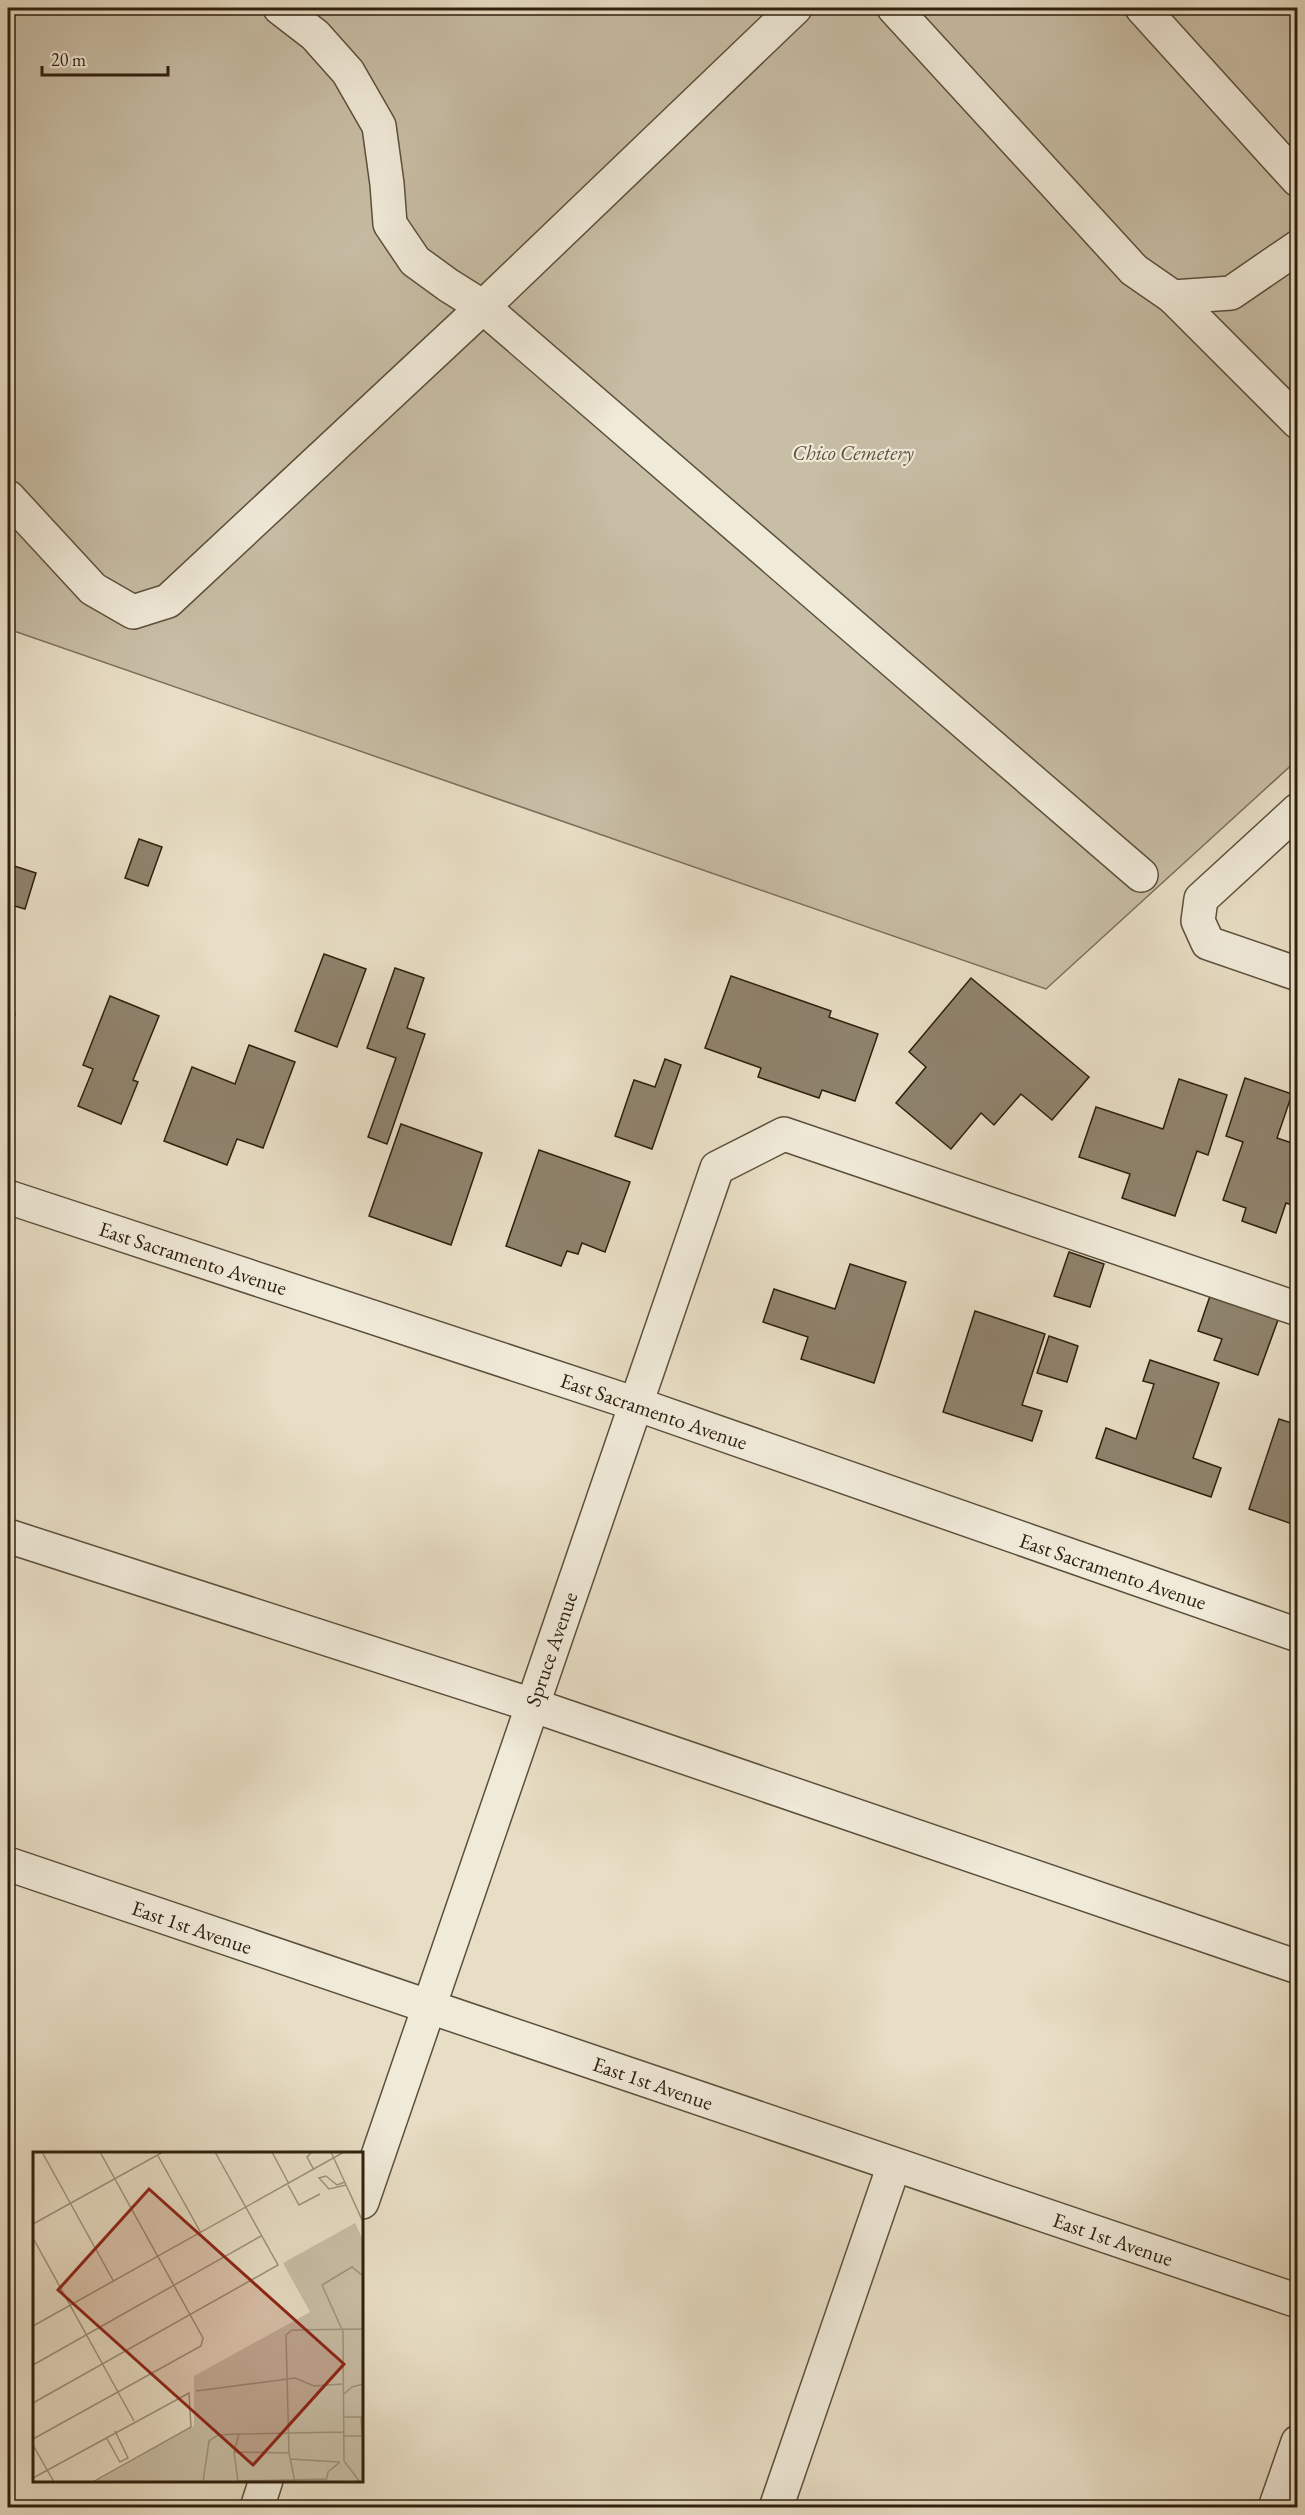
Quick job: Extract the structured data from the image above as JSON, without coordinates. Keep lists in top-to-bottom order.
{
  "streets": {
    "street": ["East Sacramento Avenue", "Spruce Avenue", "East 1st Avenue"]
  },
  "crossings": [
    ["East Sacramento Avenue", "Spruce Avenue"],
    ["Spruce Avenue", "East 1st Avenue"]
  ],
  "parks": ["Chico Cemetery"],
  "scale_bar": "20 m"
}
